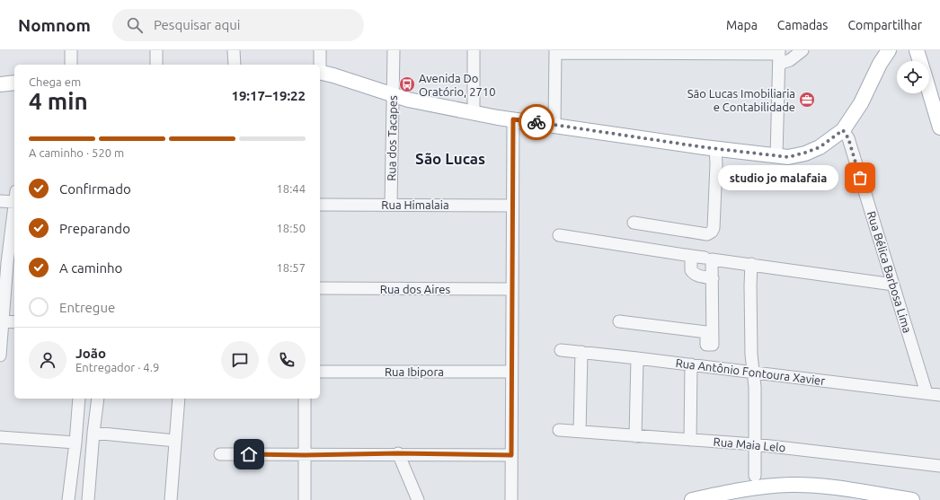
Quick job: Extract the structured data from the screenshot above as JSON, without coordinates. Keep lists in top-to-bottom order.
{
  "streets": {
    "street": [
      "Rua dos Tacapes",
      "Rua Himalaia",
      "Rua Bélica Barbosa Lima",
      "Rua dos Aires",
      "Rua Ibipora",
      "Rua Antônio Fontoura Xavier",
      "Rua Maia Lelo"
    ]
  },
  "crossings": [
    ["Rua dos Tacapes", "Rua Himalaia"],
    ["Rua Bélica Barbosa Lima", "Rua Antônio Fontoura Xavier"]
  ],
  "districts": ["São Lucas"],
  "places": {
    "bus stop": ["Avenida Do Oratório, 2710"],
    "office": ["São Lucas Imobiliaria e Contabilidade"],
    "other": ["studio jo malafaia"]
  },
  "page": {
    "header": "Nomnom",
    "search": "Pesquisar aqui",
    "nav": ["Mapa", "Camadas", "Compartilhar"],
    "heading": ["4 min", "Chega em", "19:17–19:22"],
    "panel": ["João", "Entregador · 4.9"],
    "bar": "A caminho · 520 m",
    "bubble": "studio jo malafaia",
    "list": [
      ["Confirmado", "18:44"],
      ["Preparando", "18:50"],
      ["A caminho", "18:57"],
      "Entregue"
    ]
  }
}
